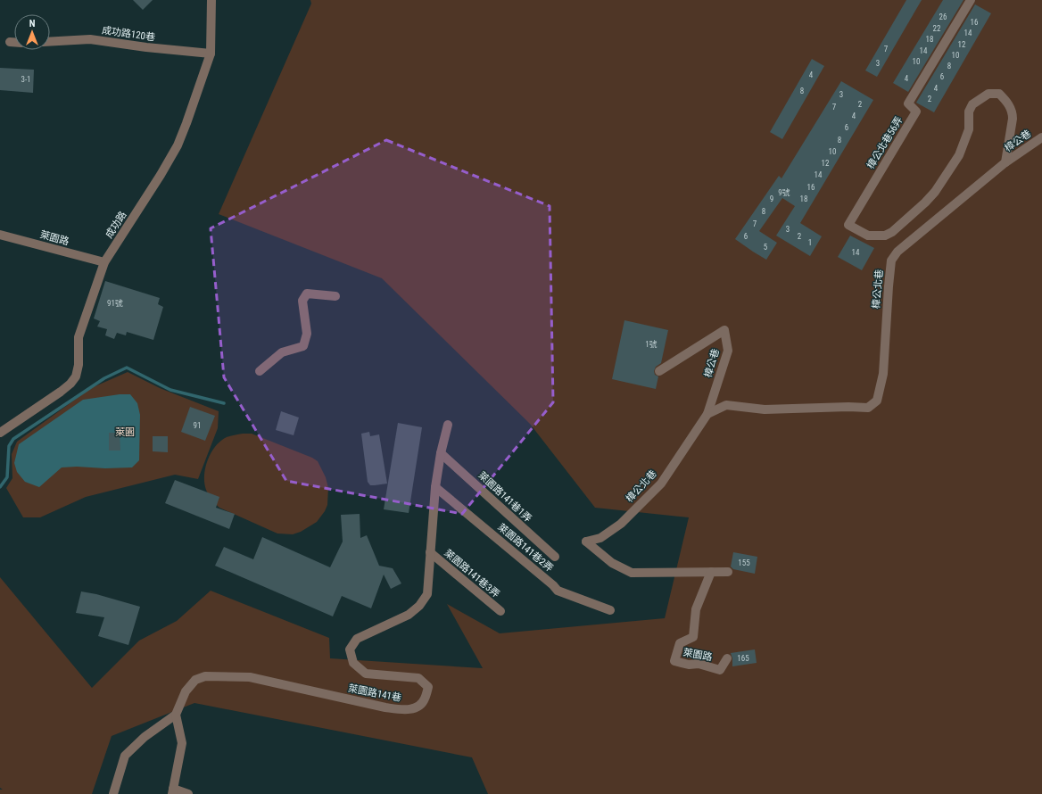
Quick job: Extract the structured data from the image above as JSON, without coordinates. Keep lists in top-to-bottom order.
{
  "streets": {
    "street": [
      "成功路120巷",
      "樟公巷",
      "樟公北巷56弄",
      "成功路",
      "萊園路",
      "樟公北巷",
      "萊園路141巷1弄",
      "萊園路141巷2弄",
      "萊園路141巷3弄",
      "萊園路141巷"
    ]
  },
  "crossings": [
    ["成功路120巷", "成功路"],
    ["樟公巷", "樟公北巷56弄"],
    ["樟公巷", "樟公北巷"],
    ["樟公北巷56弄", "樟公北巷"],
    ["成功路", "萊園路"],
    ["萊園路", "樟公北巷"],
    ["萊園路141巷1弄", "萊園路141巷"],
    ["萊園路141巷2弄", "萊園路141巷"],
    ["萊園路141巷3弄", "萊園路141巷"]
  ],
  "parks": ["萊園"],
  "house_numbers": [
    "26",
    "16",
    "22",
    "14",
    "18",
    "12",
    "7",
    "14",
    "10",
    "10",
    "3",
    "8",
    "4",
    "6",
    "4",
    "3-1",
    "4",
    "8",
    "3",
    "2",
    "2",
    "7",
    "4",
    "6",
    "8",
    "10",
    "12",
    "14",
    "16",
    "9號",
    "9",
    "18",
    "8",
    "7",
    "3",
    "6",
    "2",
    "1",
    "5",
    "14",
    "91號",
    "1號",
    "91",
    "155",
    "165"
  ],
  "north": "top"
}
